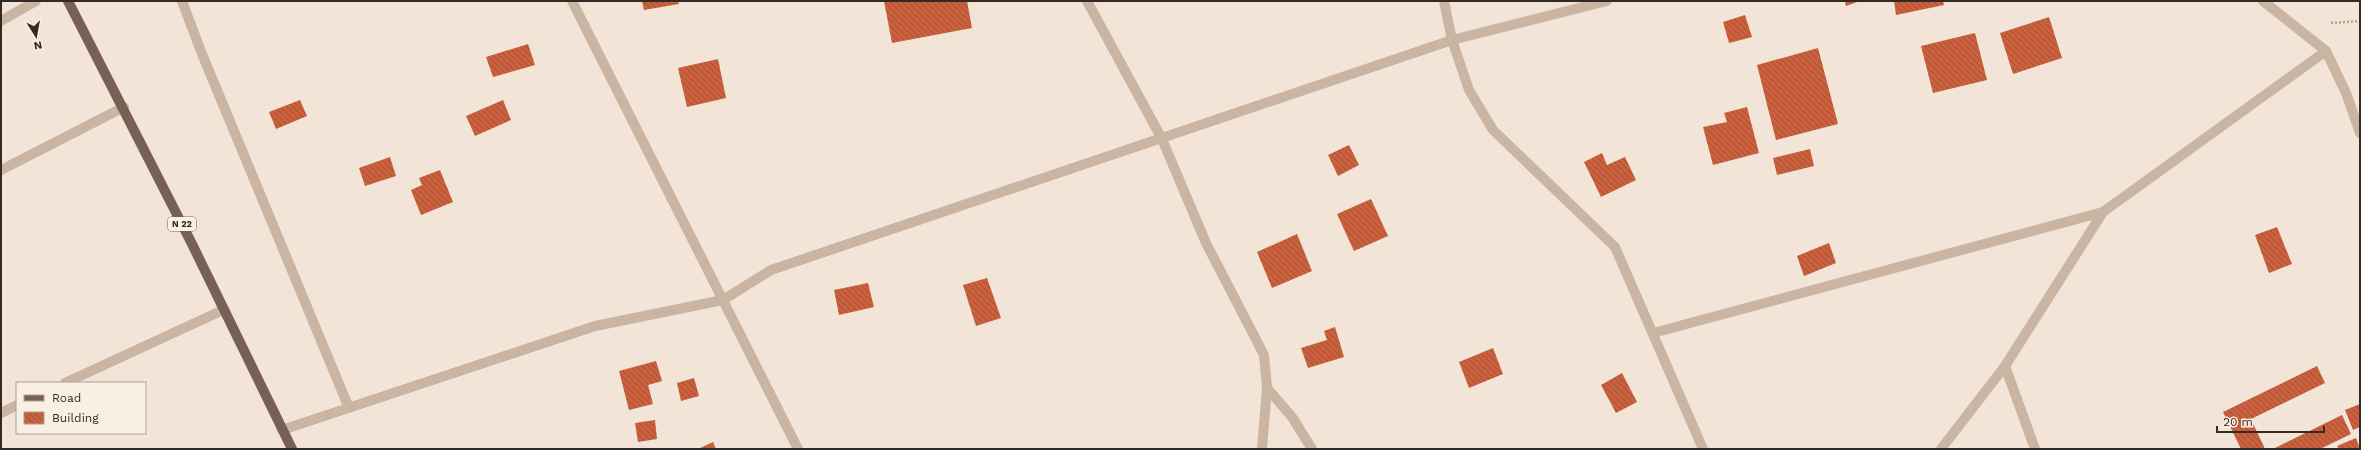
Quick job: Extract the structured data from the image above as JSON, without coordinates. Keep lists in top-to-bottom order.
{
  "streets": {
    "main road": ["N 22"]
  },
  "legend": ["Road", "Building"],
  "scale_bar": "20 m",
  "north": "bottom"
}
